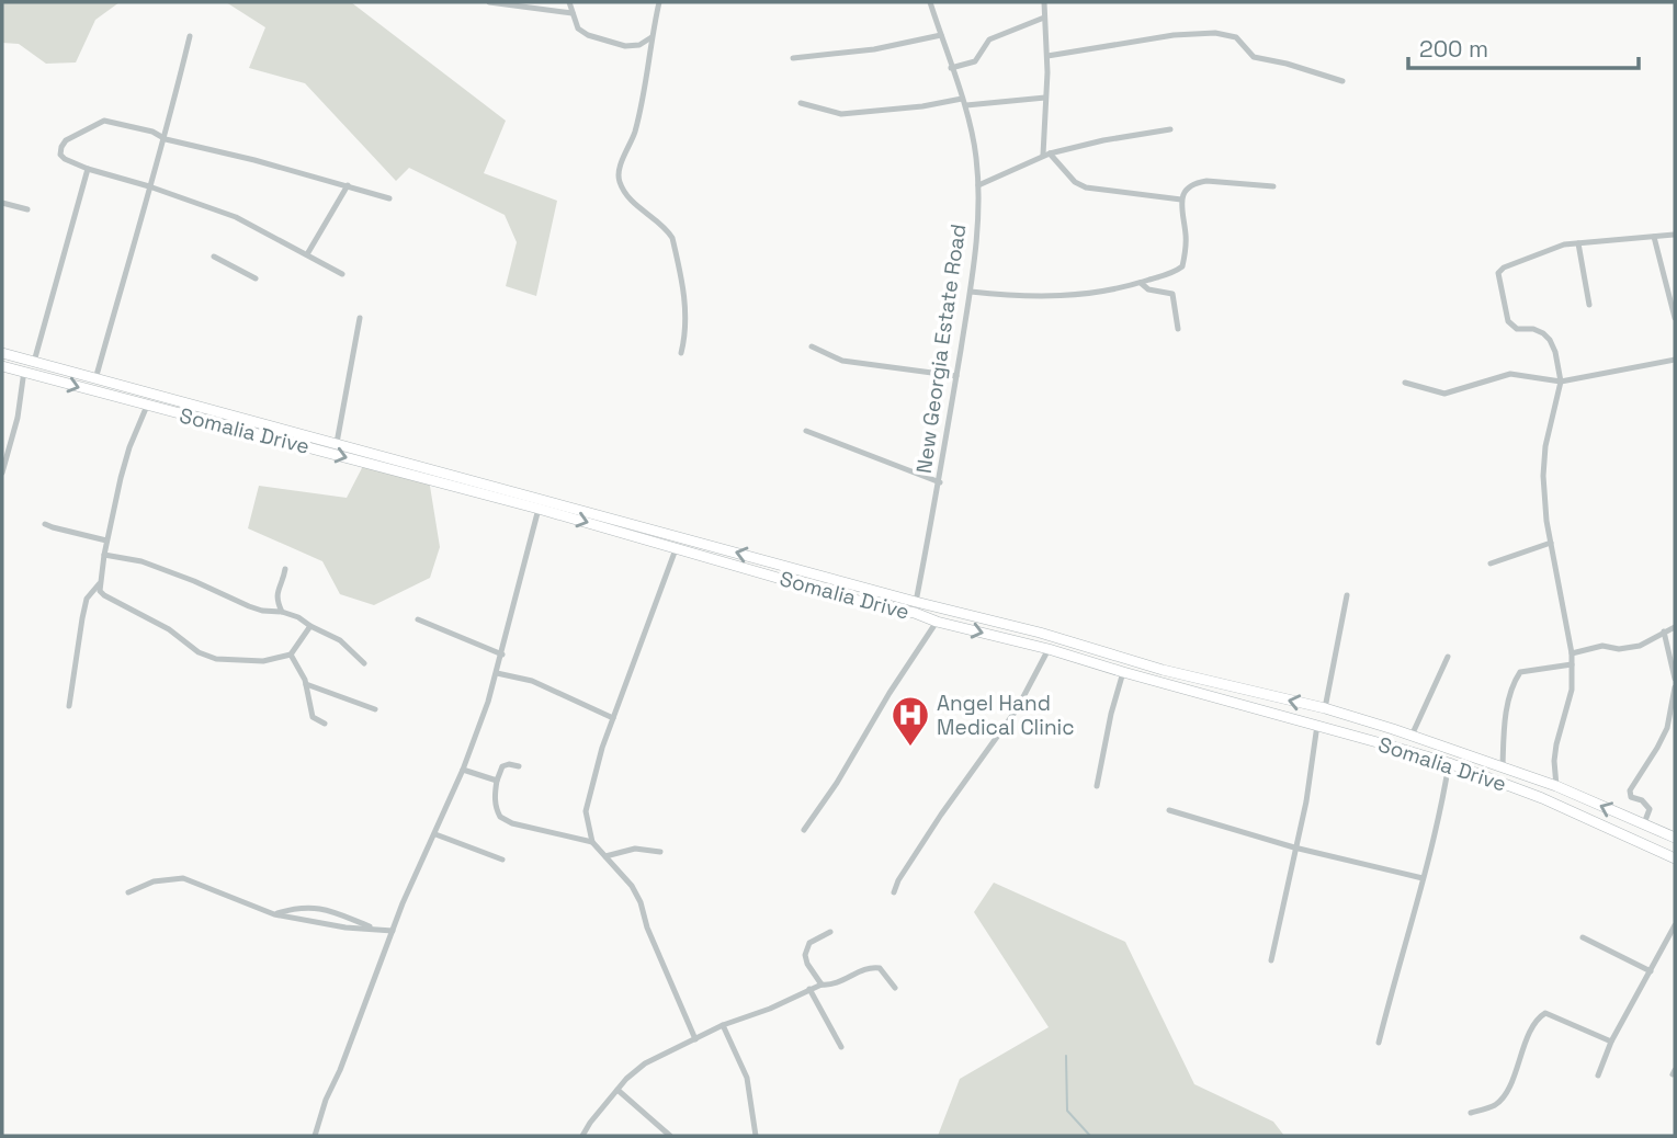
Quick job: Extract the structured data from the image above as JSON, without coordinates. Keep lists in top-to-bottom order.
{
  "streets": {
    "main road": ["Somalia Drive"],
    "street": ["New Georgia Estate Road"]
  },
  "crossings": [
    ["New Georgia Estate Road", "Somalia Drive"]
  ],
  "places": {
    "hospital": ["Angel Hand Medical Clinic"]
  },
  "scale_bar": "200 m"
}
